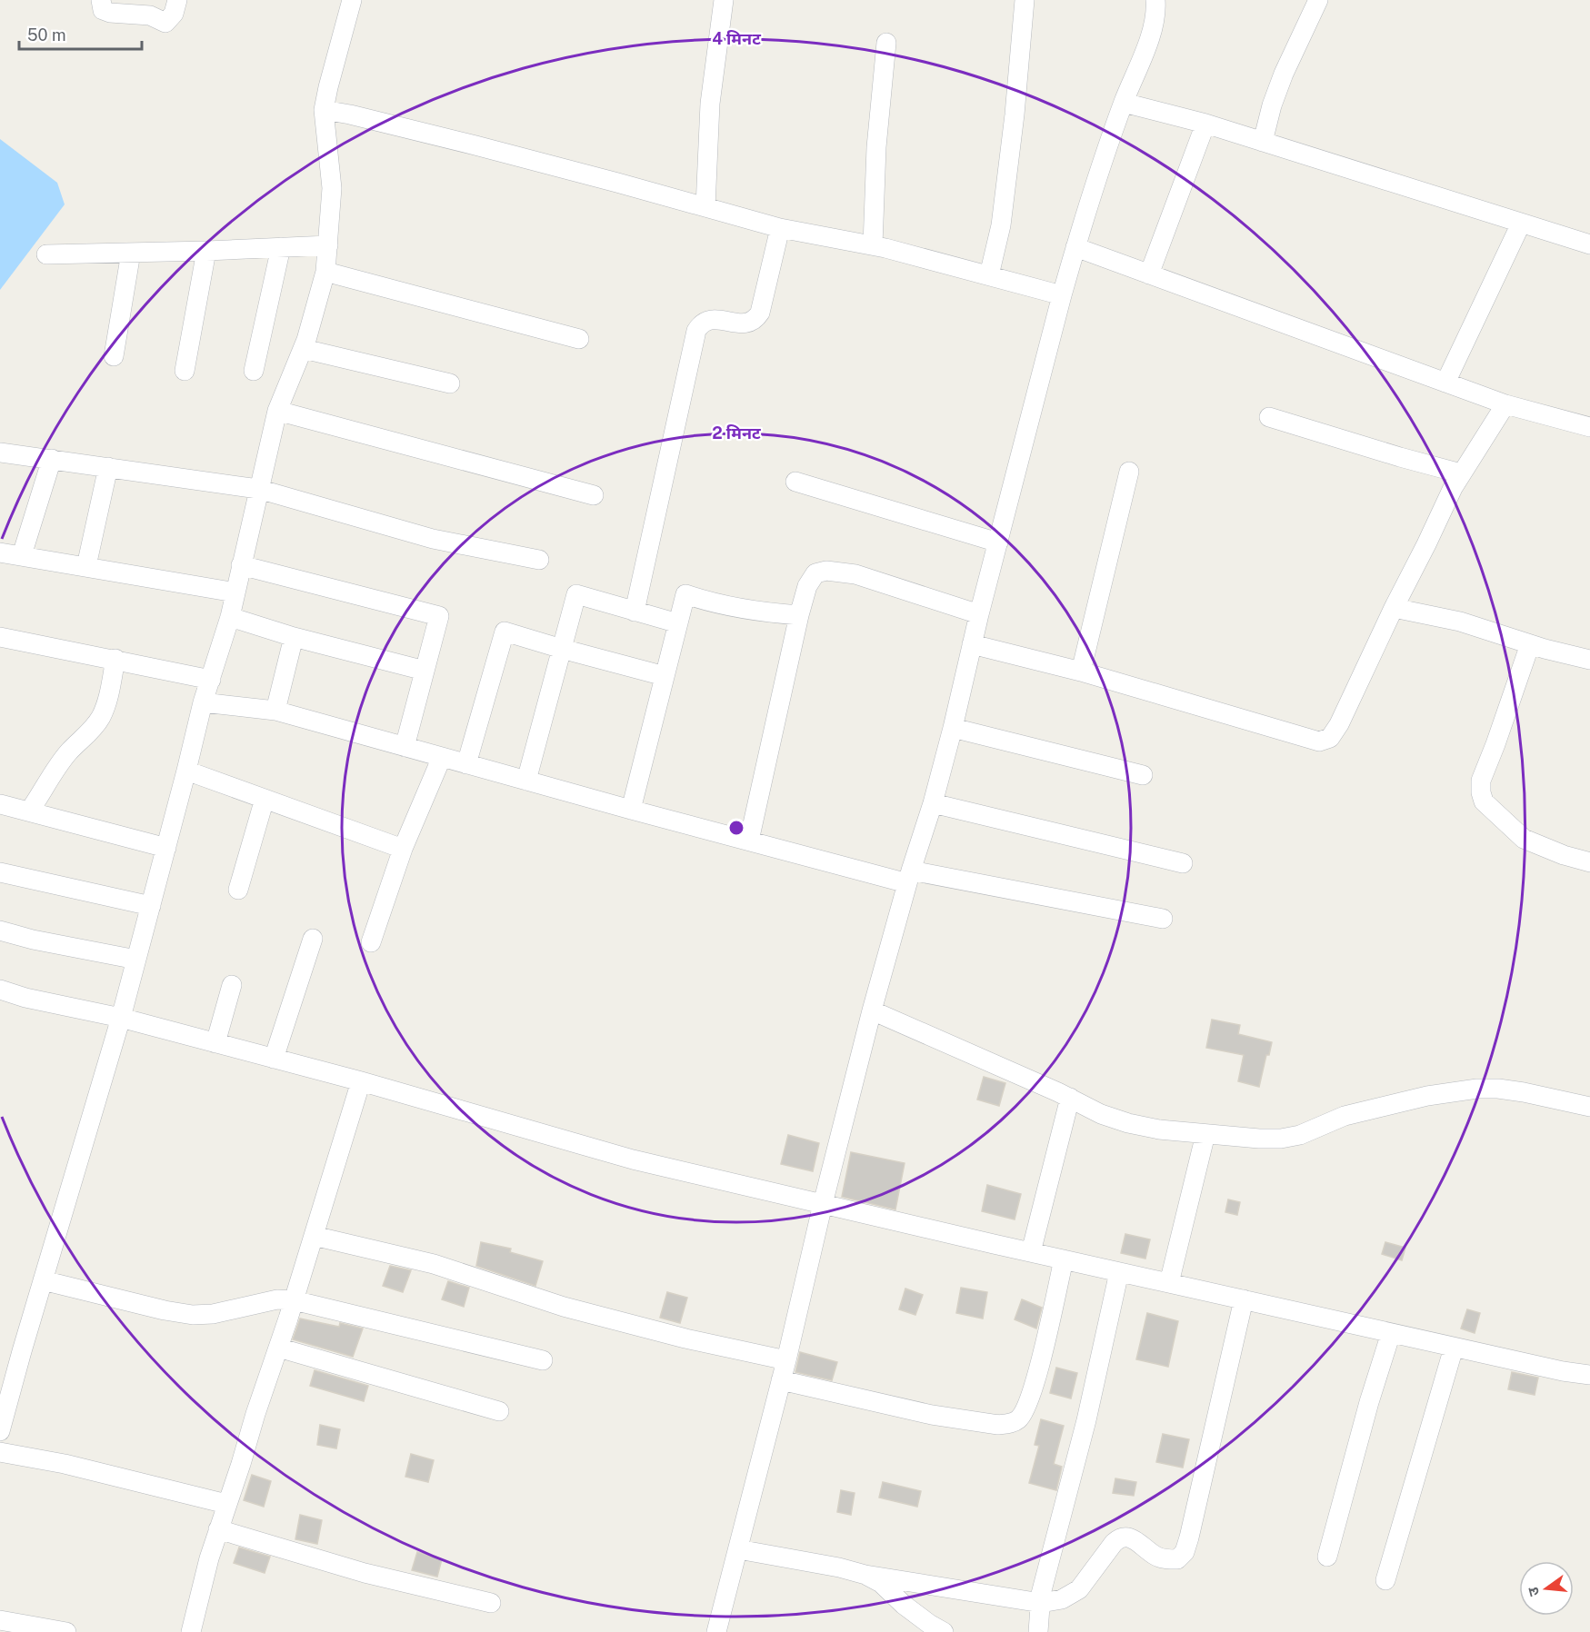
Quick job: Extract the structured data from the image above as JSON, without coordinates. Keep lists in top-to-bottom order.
{
  "scale_bar": "50 m",
  "north": "left",
  "rings": ["4 मिनट", "2 मिनट"]
}
